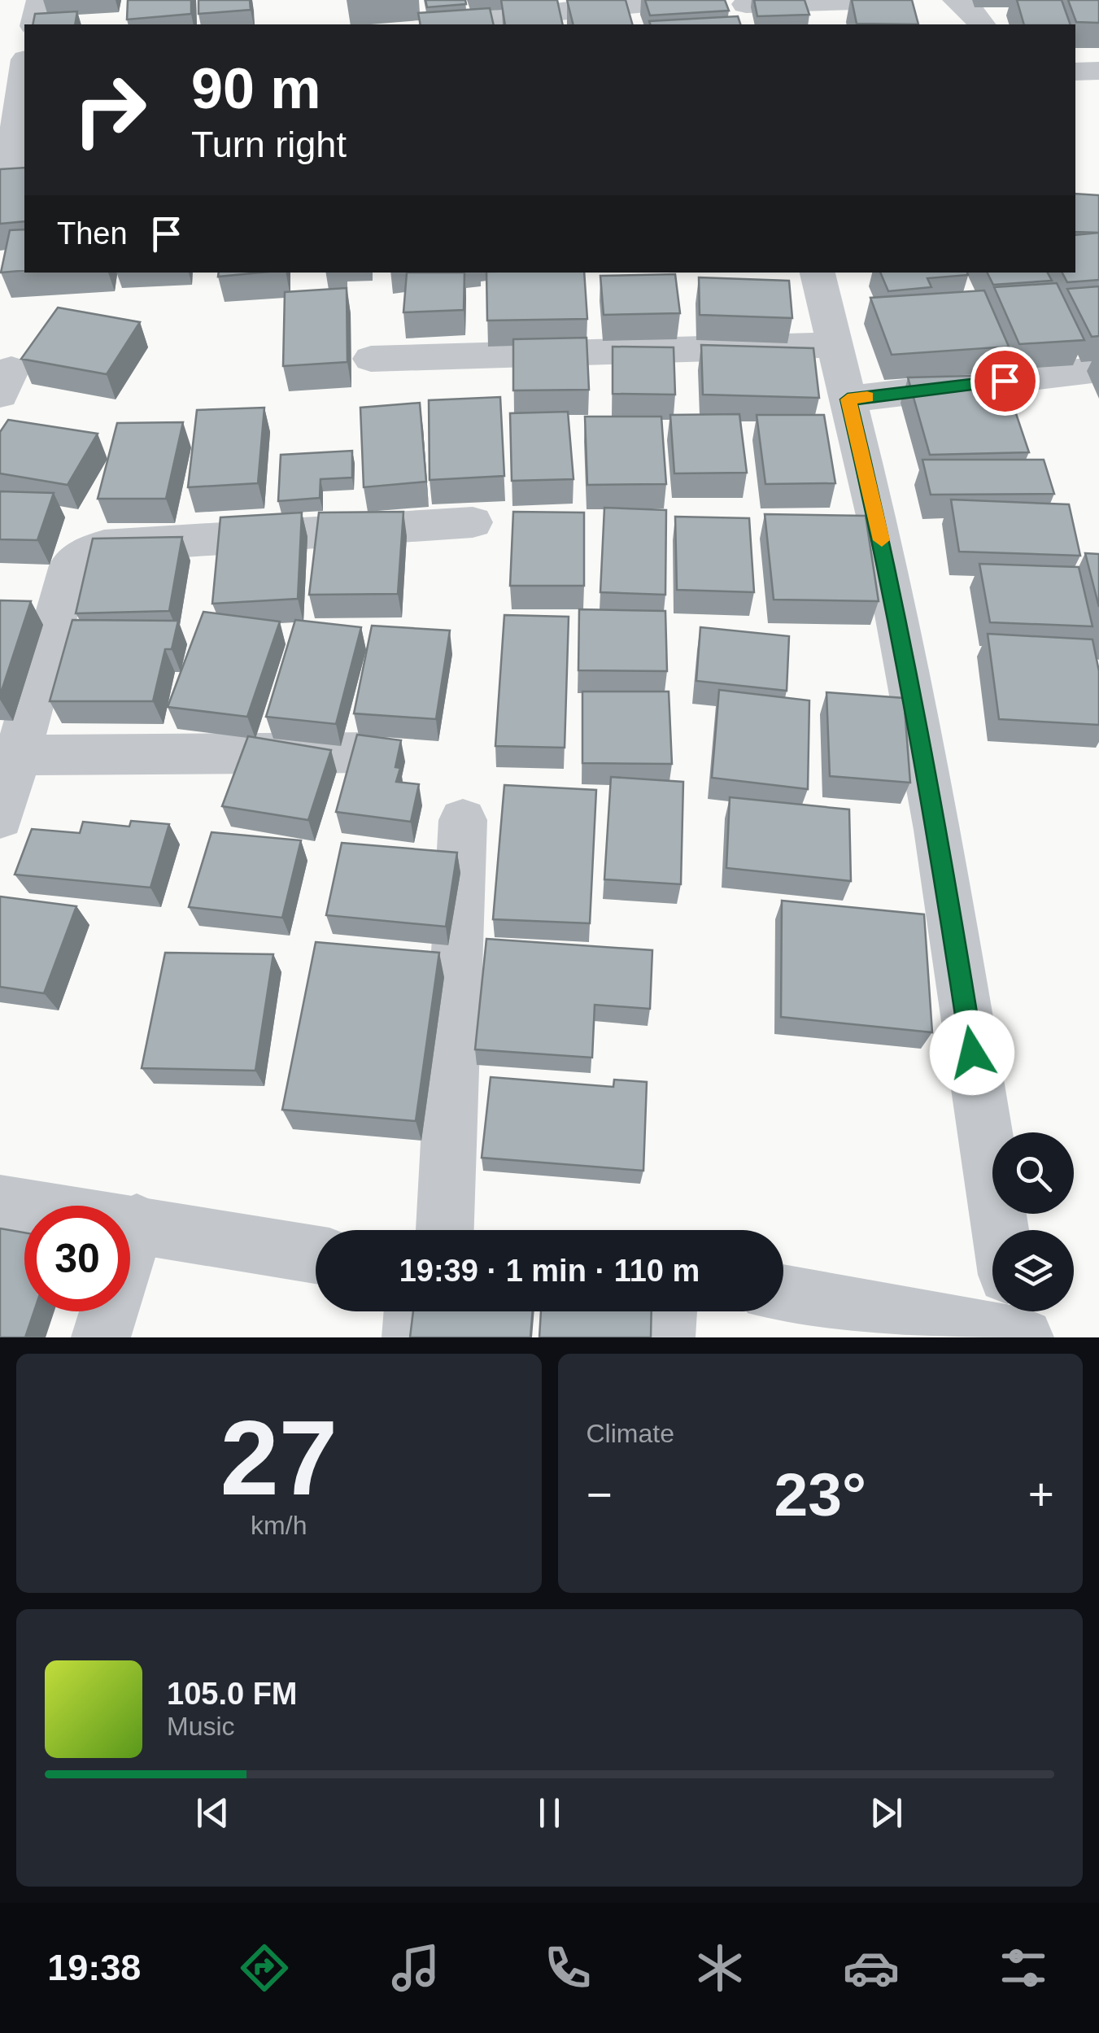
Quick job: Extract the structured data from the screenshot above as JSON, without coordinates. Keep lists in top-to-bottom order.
{
  "page": {
    "turn": ["90 m", "Turn right"],
    "then": "Then",
    "limit": "30",
    "trip": "19:39 · 1 min · 110 m",
    "tile": [
      ["27", "km/h"],
      "Climate"
    ],
    "heat": ["−", "23°", "+"],
    "song": ["105.0 FM", "Music"],
    "tabs": "19:38"
  }
}
